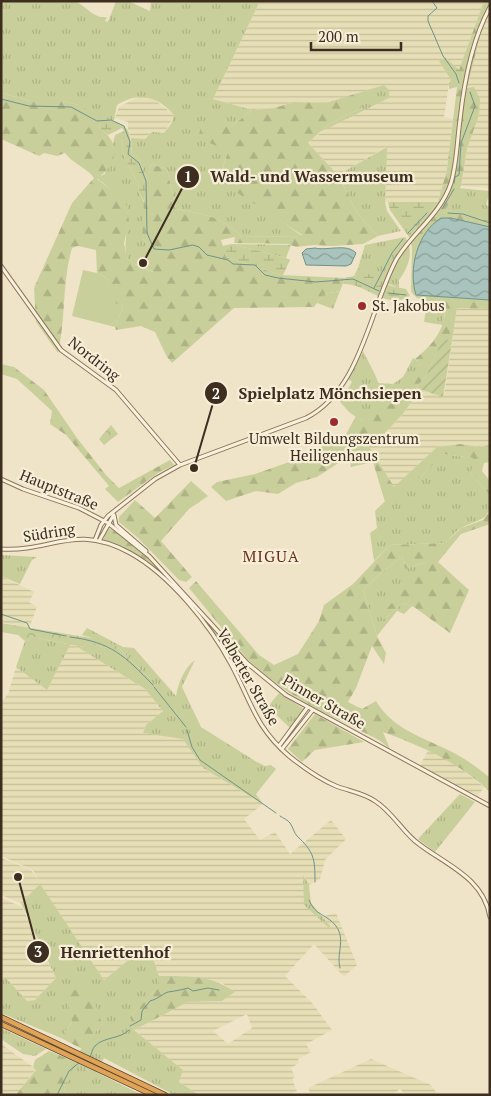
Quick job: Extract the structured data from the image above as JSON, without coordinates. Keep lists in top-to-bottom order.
{
  "streets": {
    "street": [
      "Nordring",
      "Hauptstraße",
      "Südring",
      "Velberter Straße",
      "Pinner Straße"
    ]
  },
  "crossings": [
    ["Hauptstraße", "Pinner Straße"],
    ["Südring", "Velberter Straße"]
  ],
  "districts": ["MIGUA"],
  "places": [
    "Wald- und Wassermuseum",
    "St. Jakobus",
    "Umwelt Bildungszentrum Heiligenhaus",
    "Spielplatz Mönchsiepen",
    "Henriettenhof"
  ],
  "scale_bar": "200 m"
}
